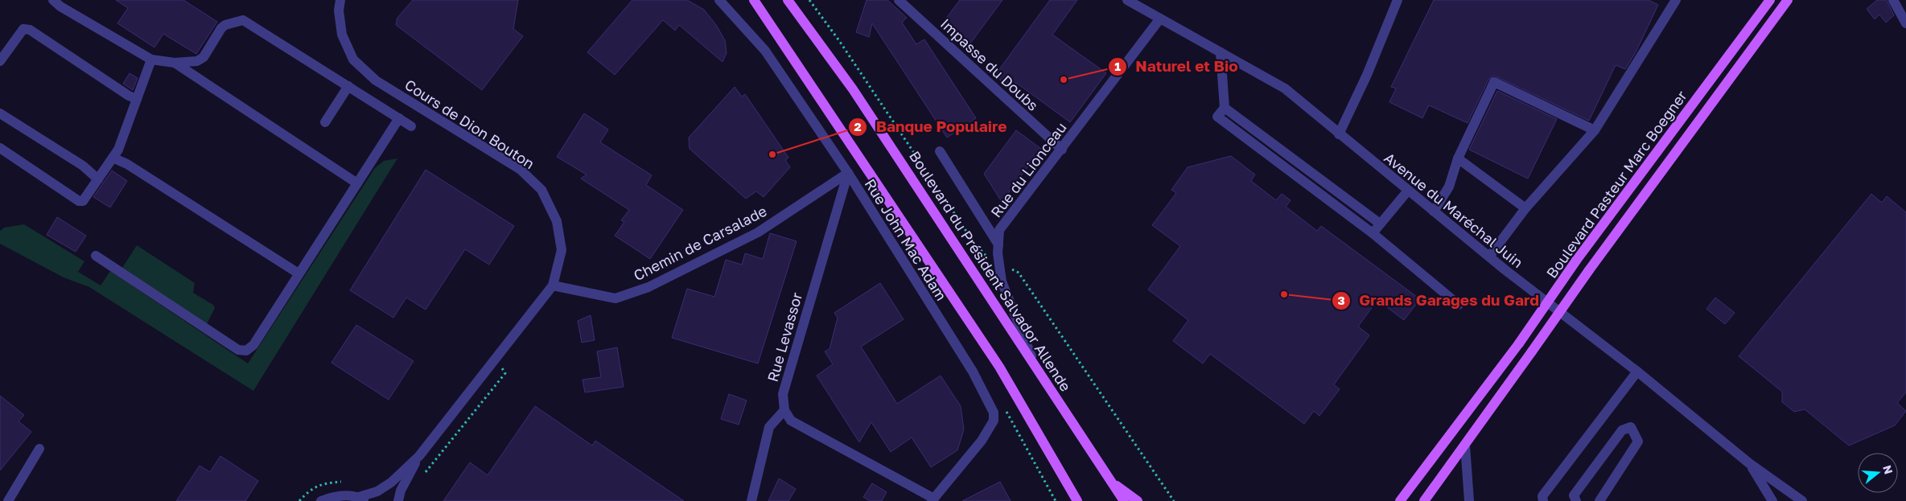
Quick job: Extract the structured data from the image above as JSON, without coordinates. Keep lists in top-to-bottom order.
{
  "streets": {
    "main road": ["Boulevard Pasteur Marc Boegner", "Boulevard du Président Salvador Allende"],
    "street": [
      "Impasse du Doubs",
      "Cours de Dion Bouton",
      "Rue du Lionceau",
      "Avenue du Maréchal Juin",
      "Rue John Mac Adam",
      "Chemin de Carsalade",
      "Rue Levassor"
    ]
  },
  "crossings": [
    ["Impasse du Doubs", "Rue du Lionceau"],
    ["Cours de Dion Bouton", "Chemin de Carsalade"],
    ["Rue du Lionceau", "Avenue du Maréchal Juin"],
    ["Rue du Lionceau", "Boulevard du Président Salvador Allende"],
    ["Rue John Mac Adam", "Chemin de Carsalade"],
    ["Rue John Mac Adam", "Rue Levassor"],
    ["Chemin de Carsalade", "Rue Levassor"]
  ],
  "places": ["Naturel et Bio", "Banque Populaire", "Grands Garages du Gard"],
  "north": "right"
}
